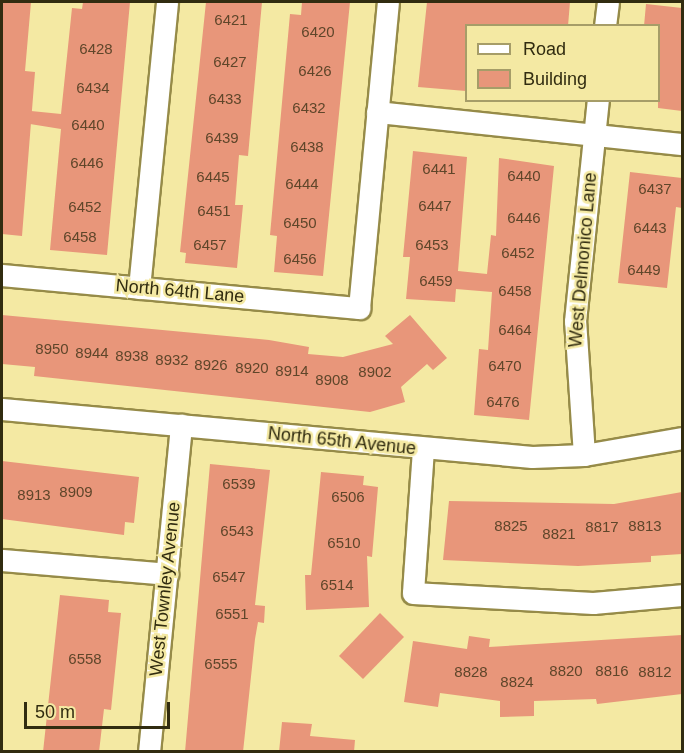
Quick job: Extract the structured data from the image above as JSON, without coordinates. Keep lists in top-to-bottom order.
{
  "streets": {
    "street": [
      "West Delmonico Lane",
      "North 64th Lane",
      "North 65th Avenue",
      "West Townley Avenue"
    ]
  },
  "crossings": [
    ["West Delmonico Lane", "North 65th Avenue"],
    ["North 65th Avenue", "West Townley Avenue"]
  ],
  "house_numbers": [
    "6421",
    "6420",
    "6428",
    "6427",
    "6426",
    "6434",
    "6433",
    "6432",
    "6440",
    "6439",
    "6438",
    "6446",
    "6441",
    "6440",
    "6445",
    "6444",
    "6437",
    "6447",
    "6452",
    "6451",
    "6446",
    "6450",
    "6443",
    "6458",
    "6457",
    "6453",
    "6452",
    "6456",
    "6449",
    "6459",
    "6458",
    "6464",
    "8950",
    "8944",
    "8938",
    "8932",
    "8926",
    "6470",
    "8920",
    "8914",
    "8902",
    "8908",
    "6476",
    "6539",
    "8909",
    "8913",
    "6506",
    "8825",
    "8813",
    "8817",
    "6543",
    "8821",
    "6510",
    "6547",
    "6514",
    "6551",
    "6558",
    "6555",
    "8820",
    "8816",
    "8828",
    "8812",
    "8824"
  ],
  "legend": ["Road", "Building"],
  "scale_bar": "50 m"
}
